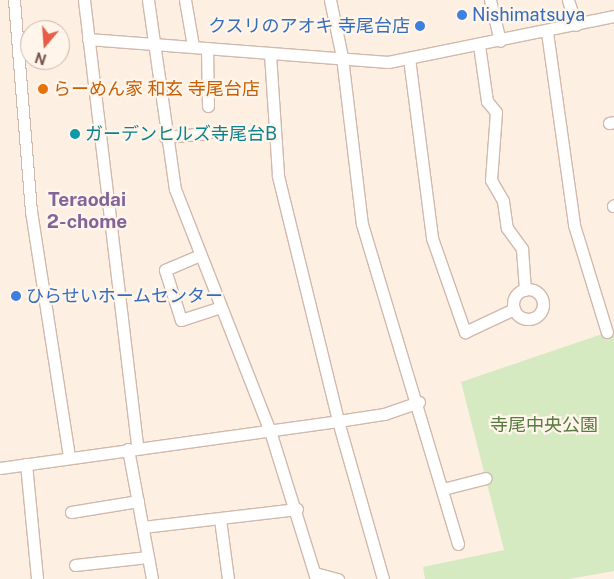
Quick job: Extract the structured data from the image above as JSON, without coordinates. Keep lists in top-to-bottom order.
{
  "districts": ["Teraodai 2-chome"],
  "parks": ["寺尾中央公園"],
  "places": [
    "Nishimatsuya",
    "クスリのアオキ 寺尾台店",
    "らーめん家 和玄 寺尾台店",
    "ガーデンヒルズ寺尾台B",
    "ひらせいホームセンター"
  ],
  "north": "bottom"
}
